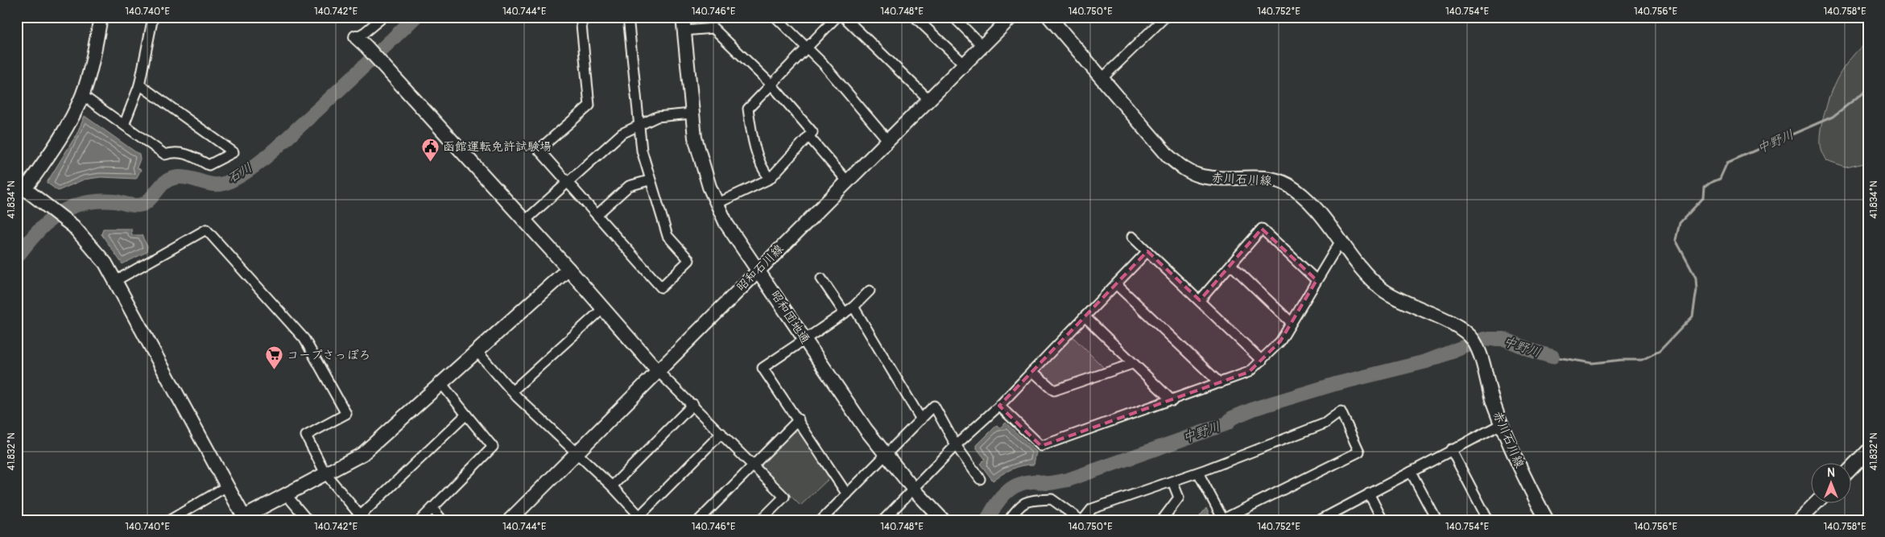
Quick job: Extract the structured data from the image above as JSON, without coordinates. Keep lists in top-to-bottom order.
{
  "streets": {
    "street": ["赤川石川線", "昭和石川線", "昭和団地通"]
  },
  "crossings": [
    ["昭和石川線", "昭和団地通"]
  ],
  "water": ["中野川", "石川"],
  "places": {
    "public building": ["函館運転免許試験場"],
    "supermarket": ["コープさっぽろ"]
  },
  "north": "top",
  "coordinates": [
    "140.740°E",
    "140.742°E",
    "140.744°E",
    "140.746°E",
    "140.748°E",
    "140.750°E",
    "140.752°E",
    "140.754°E",
    "140.756°E",
    "140.758°E",
    "41.834°N",
    "41.832°N"
  ]
}
